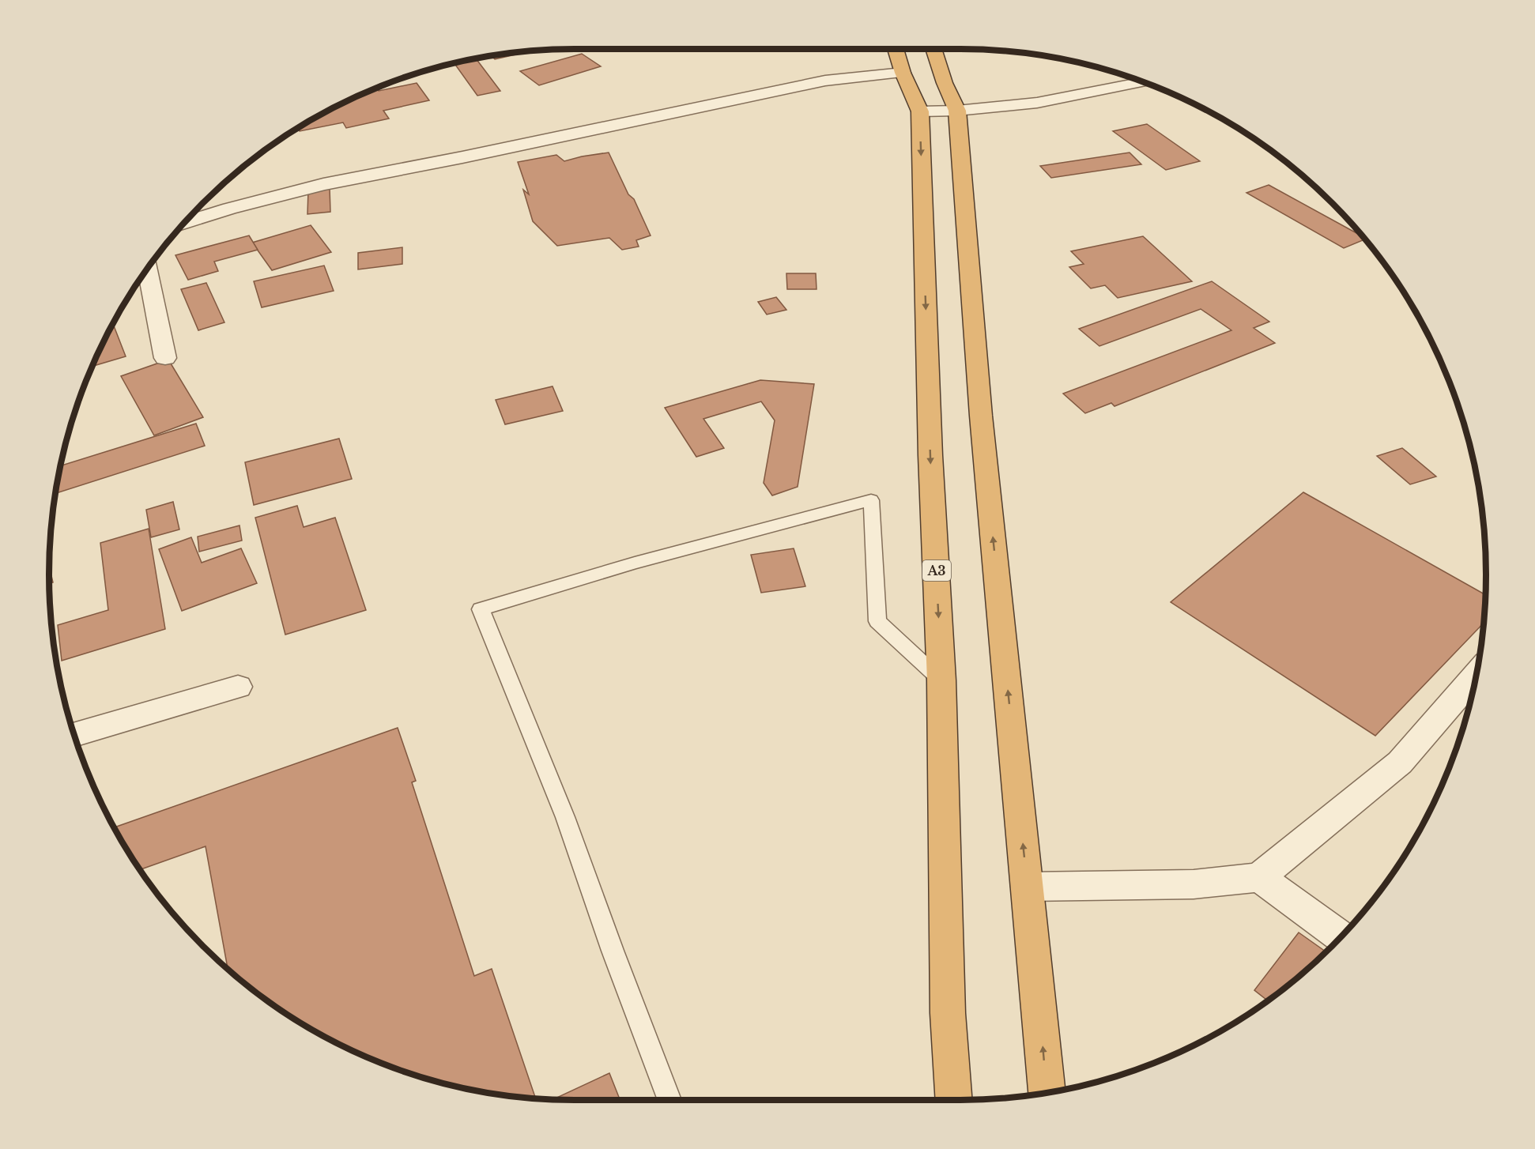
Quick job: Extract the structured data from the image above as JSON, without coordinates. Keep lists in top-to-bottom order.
{
  "streets": {
    "highway": ["A3"]
  }
}
